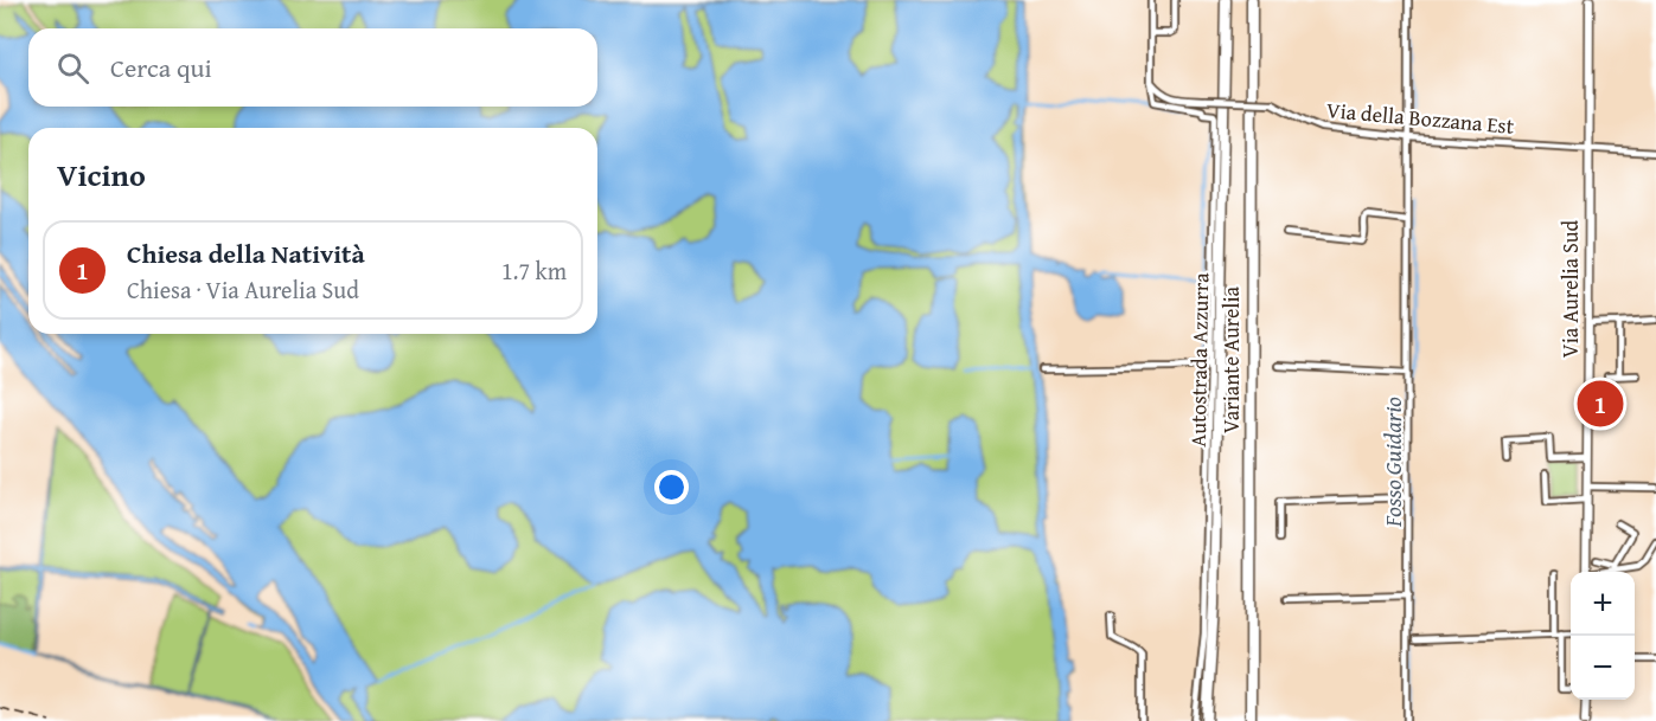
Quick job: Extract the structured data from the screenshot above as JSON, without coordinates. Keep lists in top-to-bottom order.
{
  "streets": {
    "highway": ["Autostrada Azzurra", "Variante Aurelia"],
    "main road": ["Via Aurelia Sud"],
    "street": ["Via della Bozzana Est"]
  },
  "crossings": [
    ["Via della Bozzana Est", "Via Aurelia Sud"]
  ],
  "water": ["Fosso Guidario"],
  "page": {
    "search": "Cerca qui",
    "heading": "Vicino",
    "list": [
      {
        "mark": "1",
        "name": "Chiesa della Natività",
        "note": "Chiesa · Via Aurelia Sud",
        "value": "1.7 km"
      }
    ],
    "pins": "1",
    "map_buttons": ["+", "−"]
  }
}
